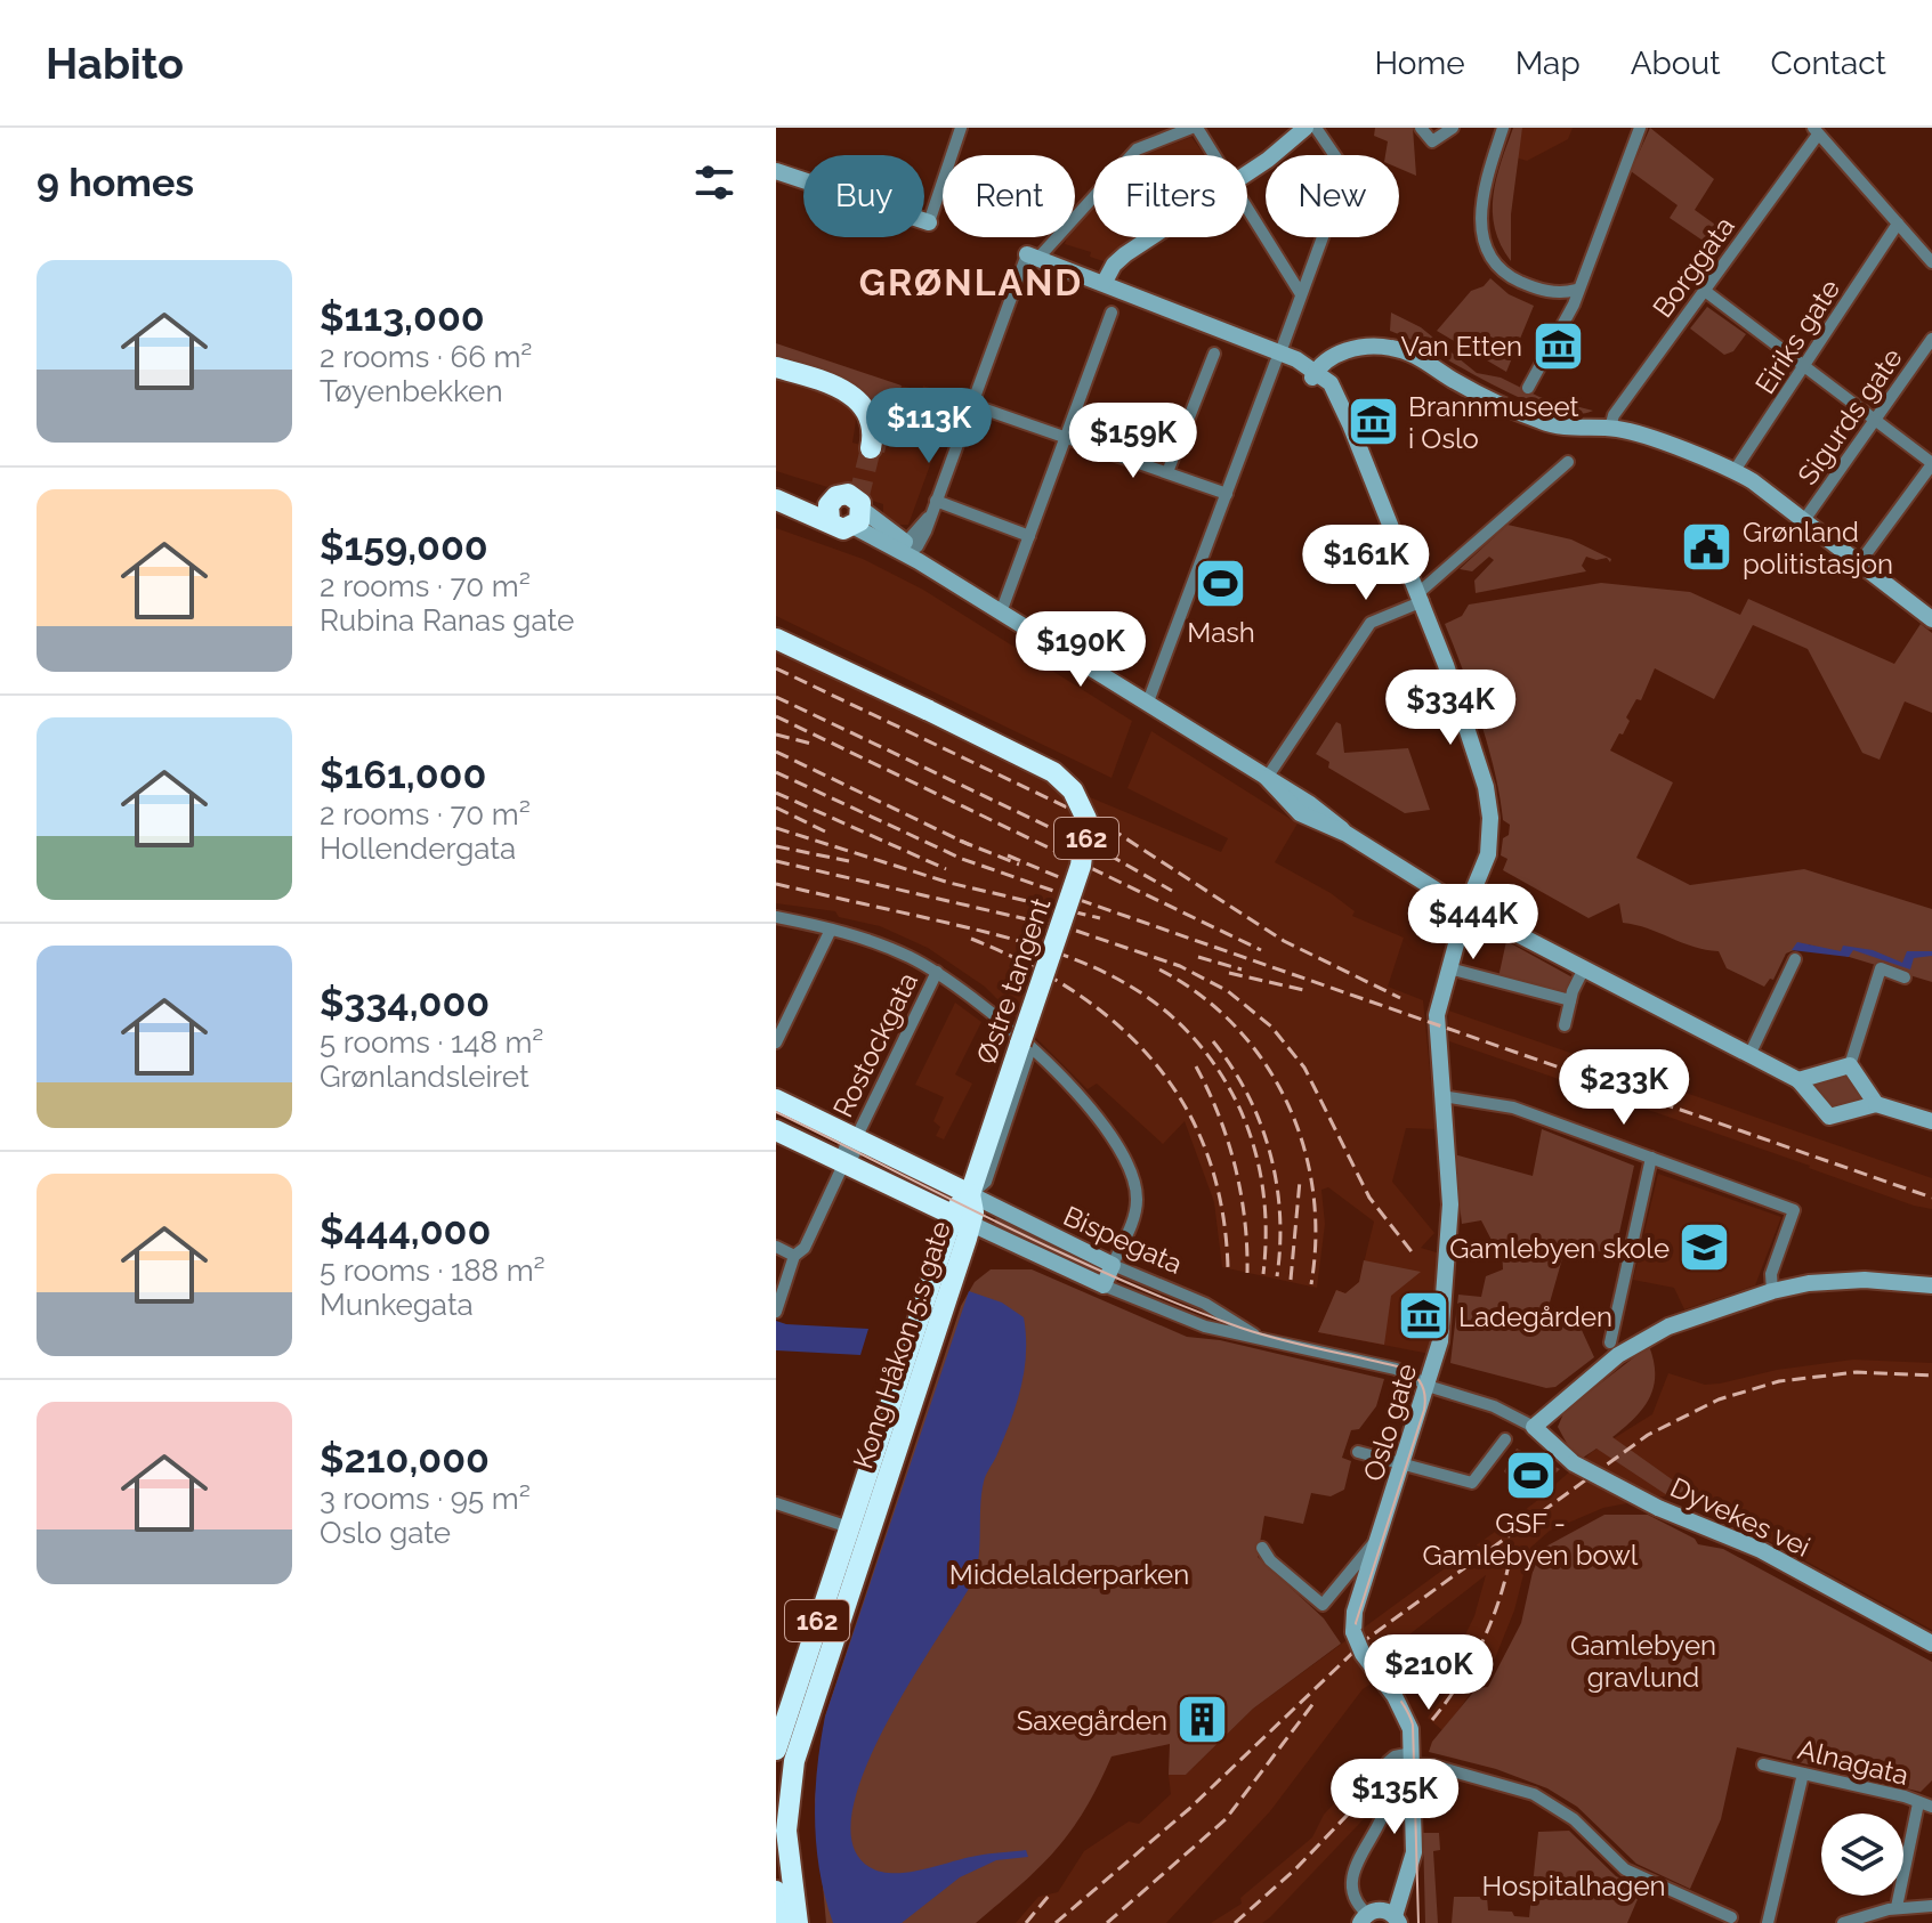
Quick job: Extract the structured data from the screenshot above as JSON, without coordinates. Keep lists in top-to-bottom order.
{
  "streets": {
    "highway": ["162", "Østre tangent", "Kong Håkon 5.s gate"],
    "street": [
      "Borggata",
      "Eiriks gate",
      "Sigurds gate",
      "Rostockgata",
      "Bispegata",
      "Oslo gate",
      "Dyvekes vei",
      "Alnagata"
    ]
  },
  "crossings": [
    ["162", "Kong Håkon 5.s gate"],
    ["Østre tangent", "Bispegata"],
    ["Østre tangent", "Kong Håkon 5.s gate"],
    ["Bispegata", "Kong Håkon 5.s gate"],
    ["Bispegata", "Oslo gate"],
    ["Bispegata", "Dyvekes vei"]
  ],
  "districts": ["GRØNLAND"],
  "parks": ["Middelalderparken", "Gamlebyen gravlund", "Hospitalhagen"],
  "places": {
    "museum": ["Van Etten", "Brannmuseet i Oslo", "Ladegården"],
    "public building": ["Grønland politistasjon"],
    "sports": ["Mash", "GSF - Gamlebyen bowl"],
    "school or university": ["Gamlebyen skole"],
    "building": ["Saxegården"]
  },
  "page": {
    "header": "Habito",
    "nav": [
      "Home",
      "Map",
      "About",
      "Contact"
    ],
    "heading": "9 homes",
    "chip": [
      "Buy",
      "Rent",
      "Filters",
      "New"
    ],
    "list": [
      {
        "name": "$113,000",
        "note": "2 rooms · 66 m² · Tøyenbekken"
      },
      {
        "name": "$159,000",
        "note": "2 rooms · 70 m² · Rubina Ranas gate"
      },
      {
        "name": "$161,000",
        "note": "2 rooms · 70 m² · Hollendergata"
      },
      {
        "name": "$334,000",
        "note": "5 rooms · 148 m² · Grønlandsleiret"
      },
      {
        "name": "$444,000",
        "note": "5 rooms · 188 m² · Munkegata"
      },
      {
        "name": "$210,000",
        "note": "3 rooms · 95 m² · Oslo gate"
      }
    ],
    "price": [
      "$113K",
      "$159K",
      "$161K",
      "$190K",
      "$334K",
      "$444K",
      "$233K",
      "$210K",
      "$135K"
    ]
  }
}
